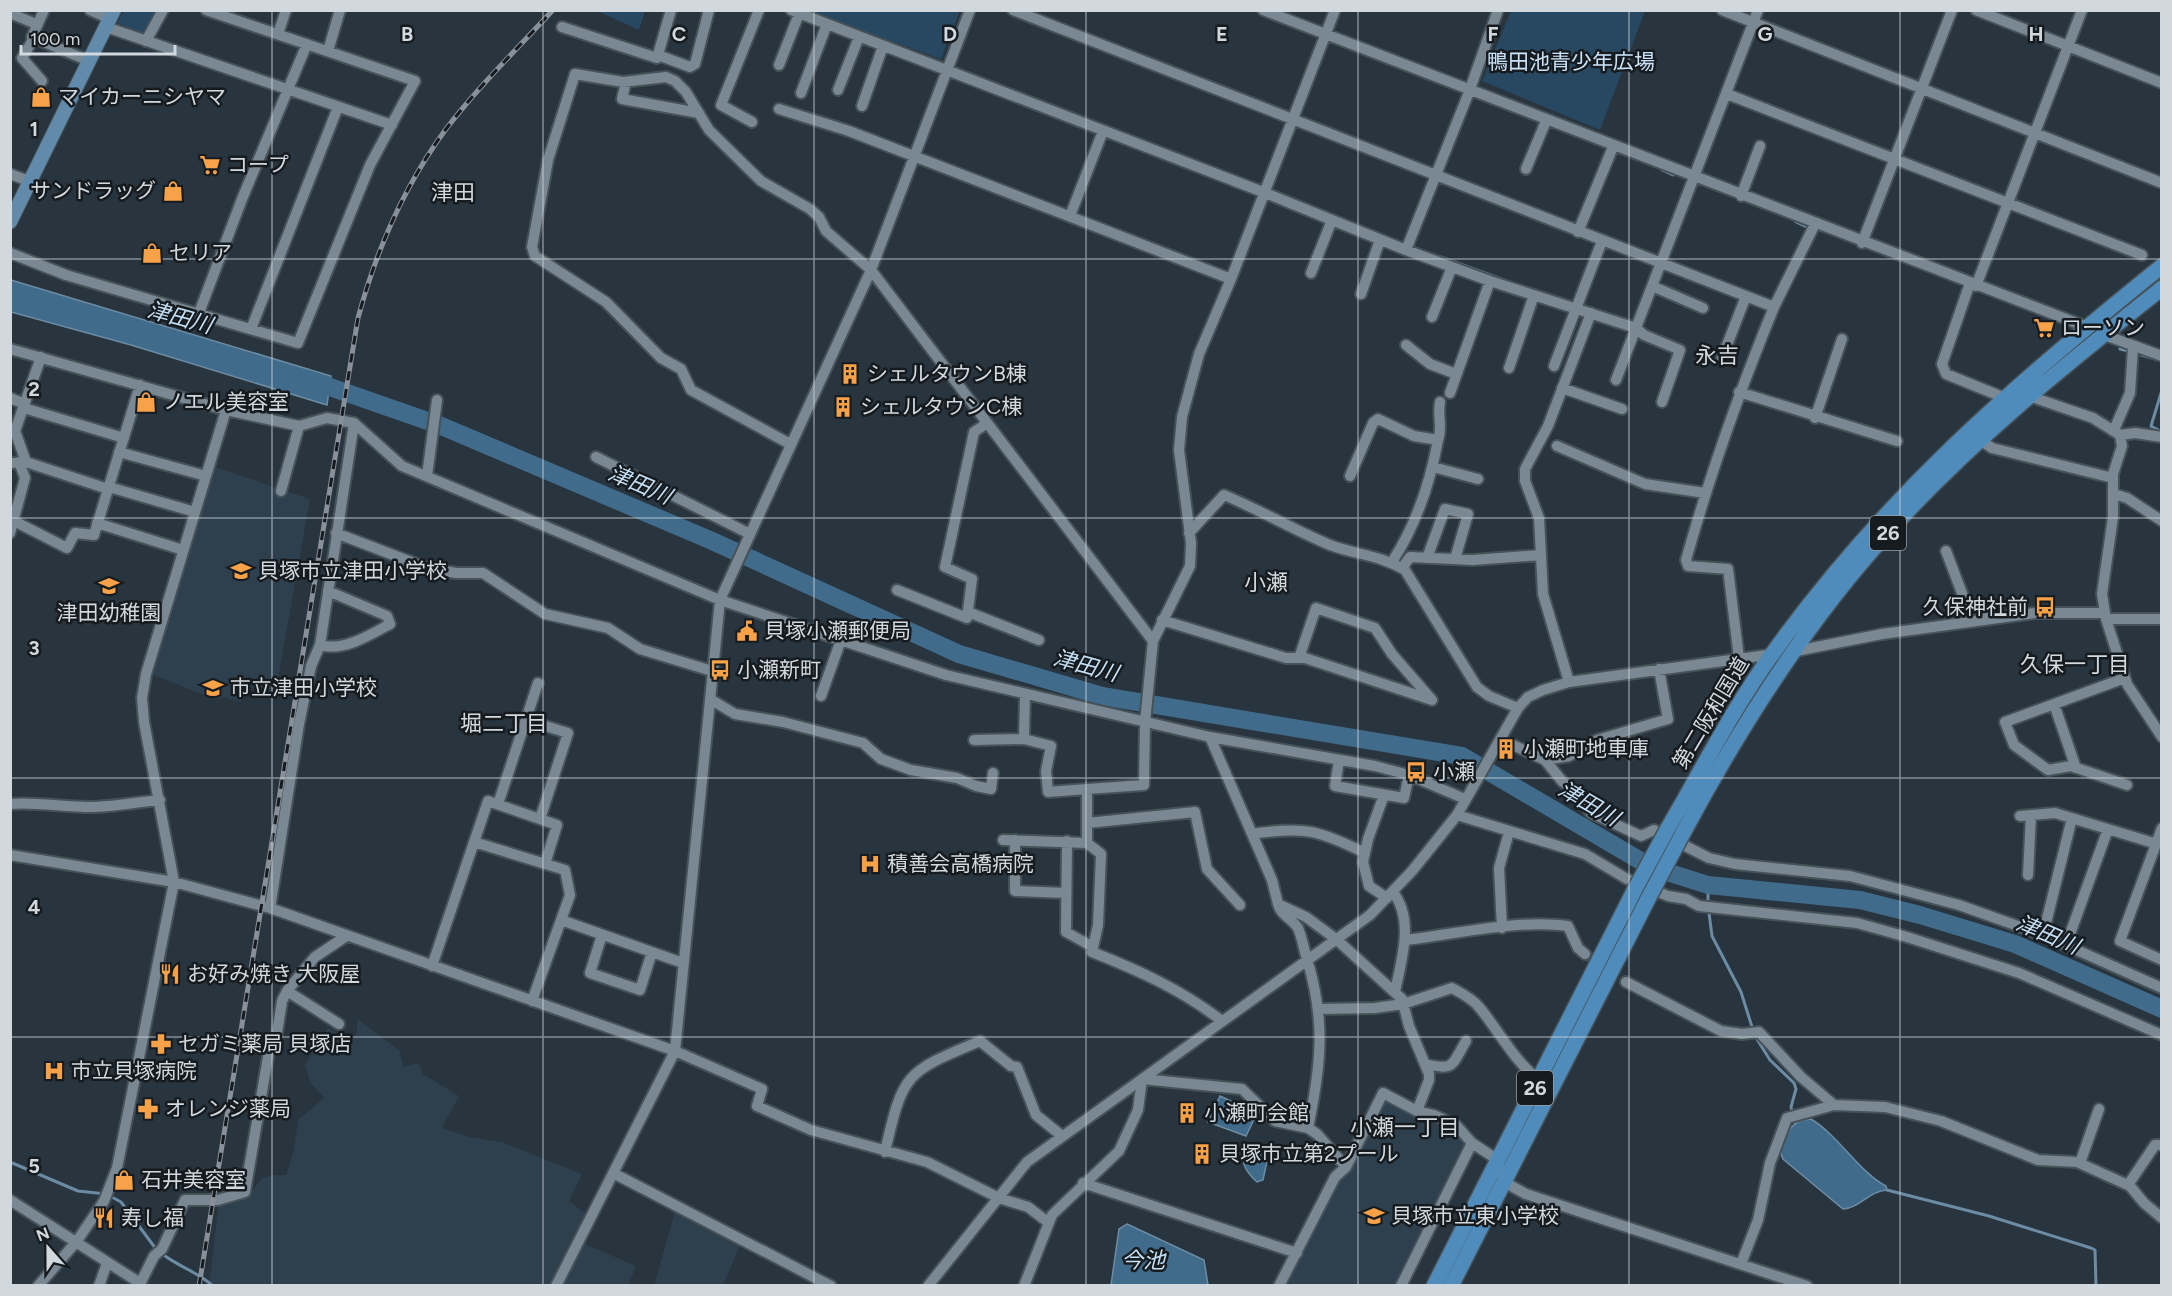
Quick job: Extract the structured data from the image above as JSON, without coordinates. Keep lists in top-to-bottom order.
{
  "streets": {
    "highway": ["26", "第二阪和国道"]
  },
  "districts": [
    "津田",
    "永吉",
    "小瀬",
    "久保一丁目",
    "堀二丁目",
    "小瀬一丁目"
  ],
  "water": ["津田川", "今池"],
  "parks": ["鴨田池青少年広場"],
  "places": {
    "shop": [
      "マイカーニシヤマ",
      "サンドラッグ",
      "セリア",
      "ノエル美容室",
      "石井美容室"
    ],
    "supermarket": ["コープ", "ローソン"],
    "building": [
      "シェルタウンB棟",
      "シェルタウンC棟",
      "小瀬町地車庫",
      "小瀬町会館",
      "貝塚市立第2プール"
    ],
    "school or university": [
      "貝塚市立津田小学校",
      "津田幼稚園",
      "市立津田小学校",
      "貝塚市立東小学校"
    ],
    "bus stop": ["久保神社前", "小瀬新町", "小瀬"],
    "public building": ["貝塚小瀬郵便局"],
    "hospital": ["積善会高橋病院", "市立貝塚病院"],
    "restaurant": ["お好み焼き 大阪屋", "寿し福"],
    "pharmacy": ["セガミ薬局 貝塚店", "オレンジ薬局"]
  },
  "scale_bar": "100 m",
  "north": "top",
  "grid": {
    "columns": [
      "B",
      "C",
      "D",
      "E",
      "F",
      "G",
      "H"
    ],
    "rows": [
      "1",
      "2",
      "3",
      "4",
      "5"
    ]
  }
}
